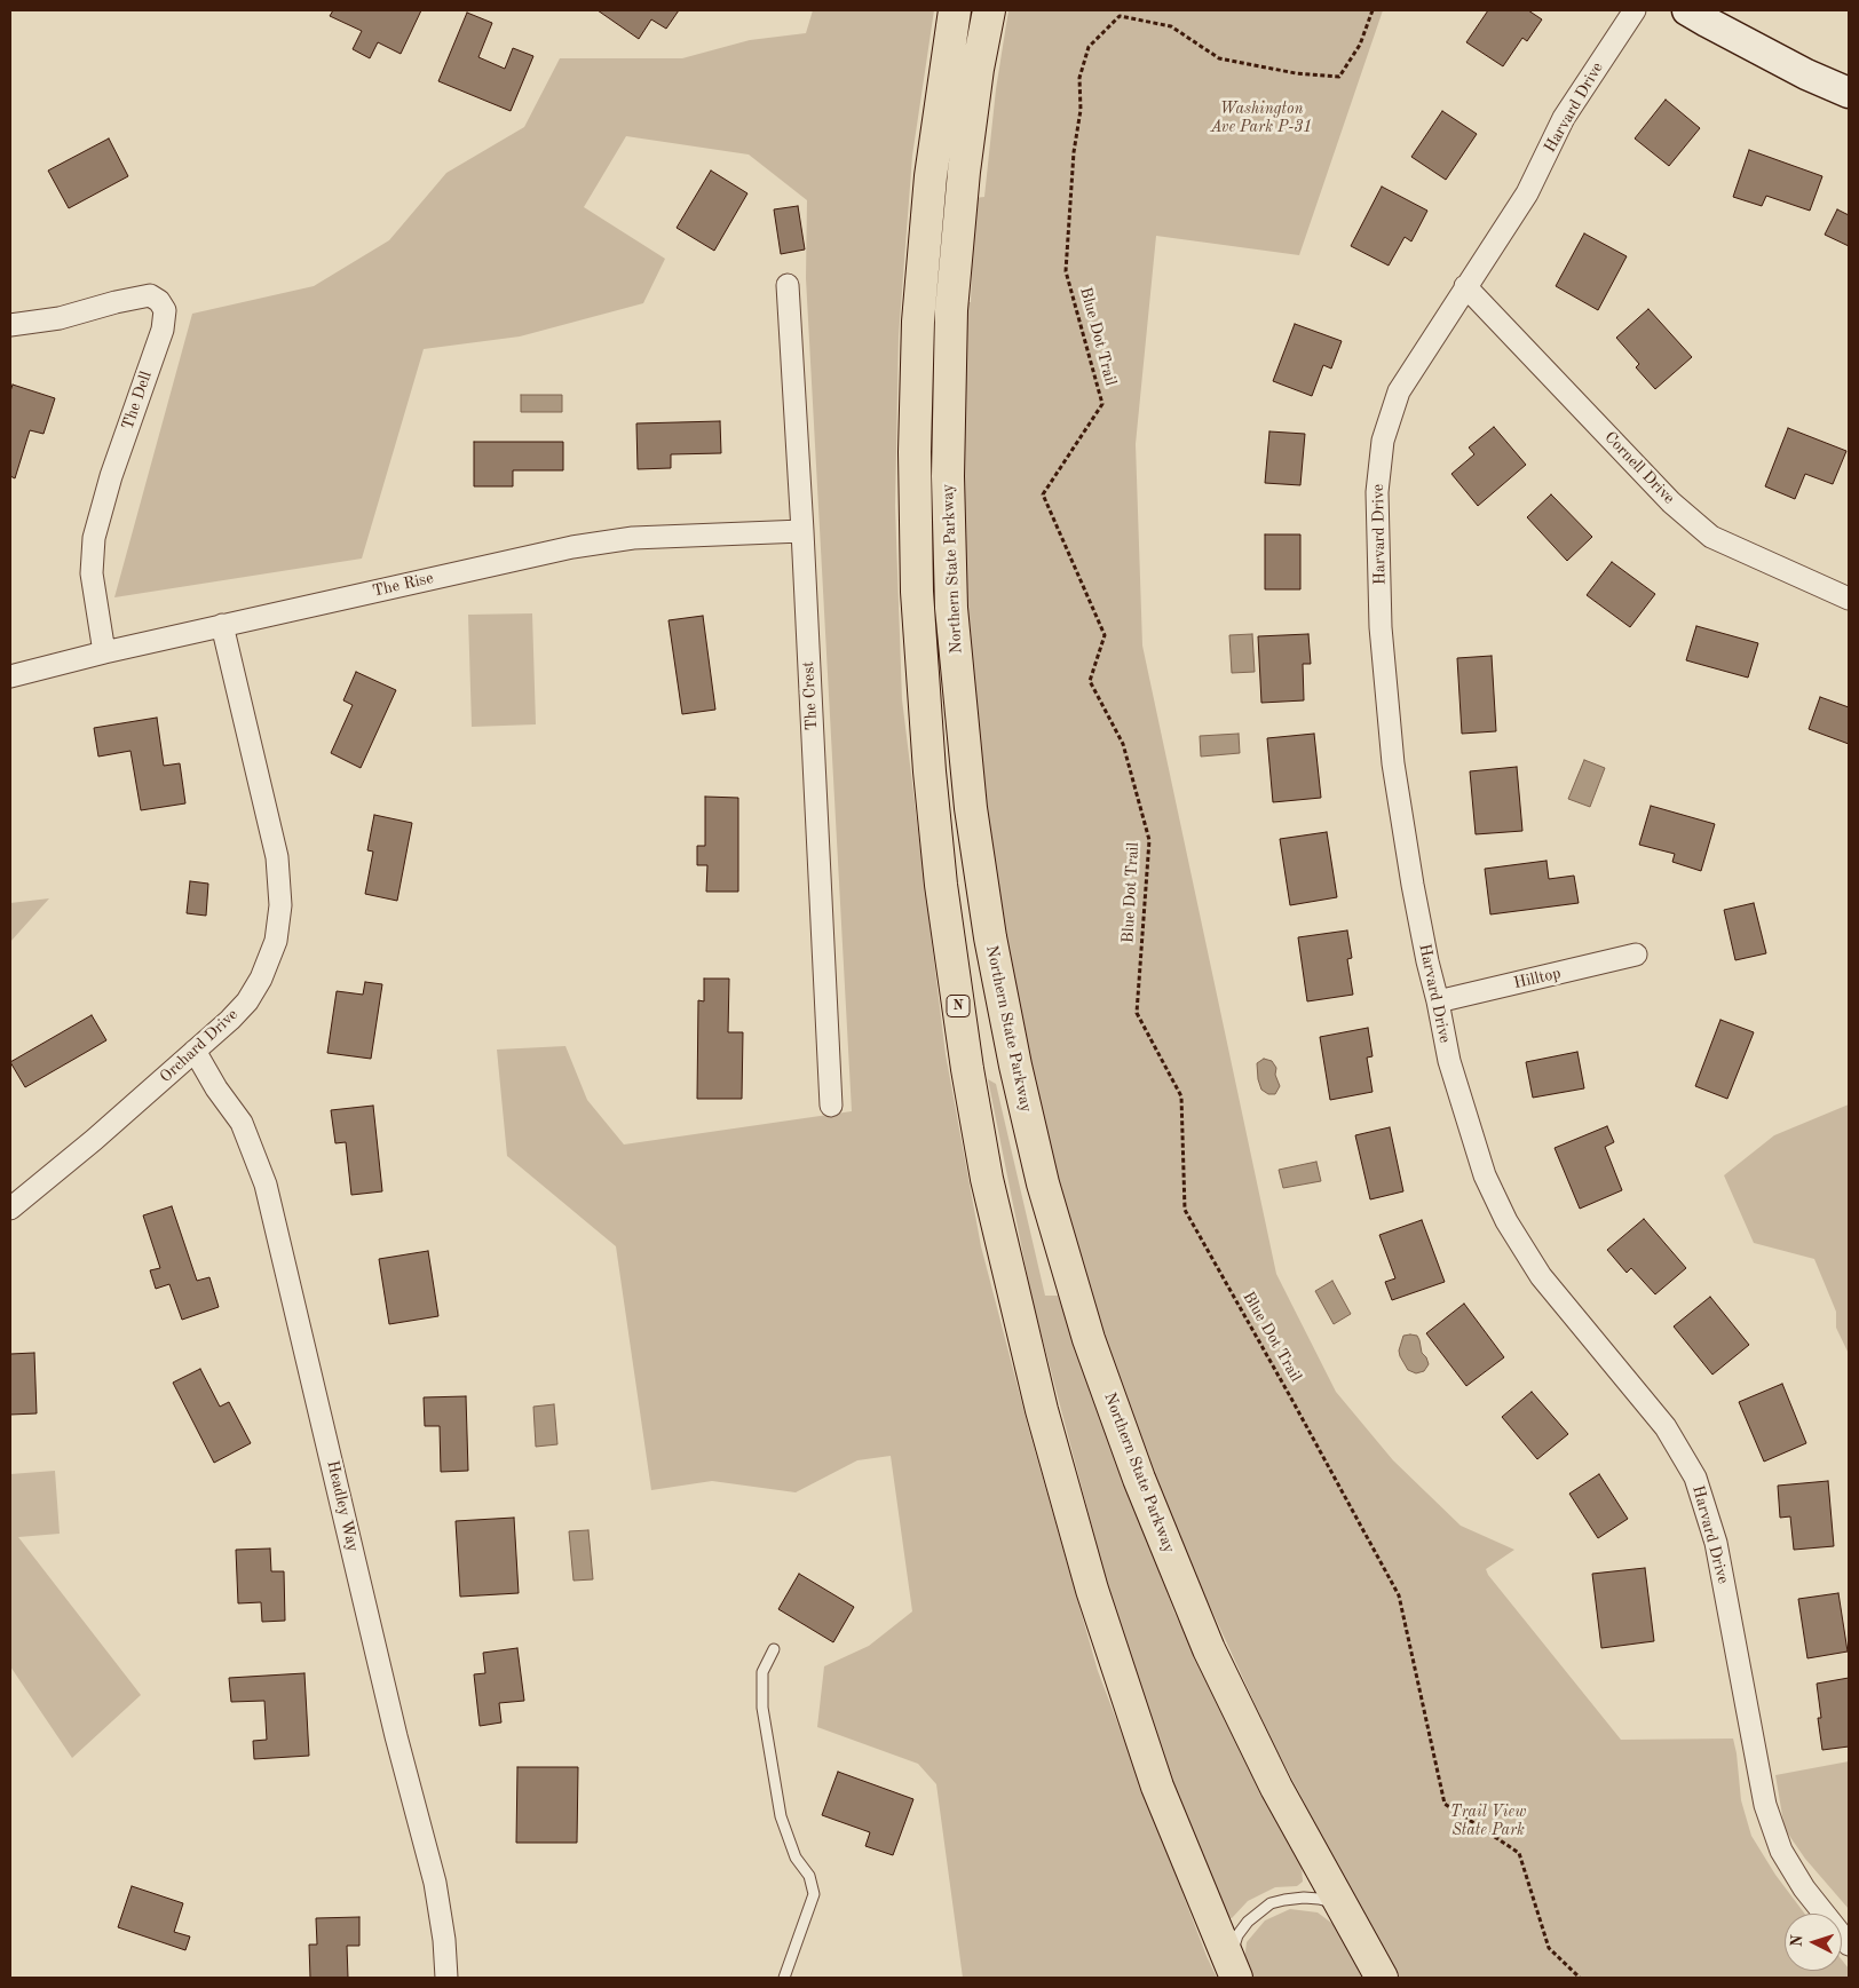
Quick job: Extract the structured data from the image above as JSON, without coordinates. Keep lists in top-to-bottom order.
{
  "streets": {
    "highway": ["Northern State Parkway", "N"],
    "street": [
      "Harvard Drive",
      "The Dell",
      "Cornell Drive",
      "The Rise",
      "The Crest",
      "Hilltop",
      "Orchard Drive",
      "Headley Way"
    ],
    "path": ["Blue Dot Trail"]
  },
  "crossings": [
    ["Harvard Drive", "Cornell Drive"],
    ["Harvard Drive", "Hilltop"],
    ["The Dell", "The Rise"],
    ["The Rise", "The Crest"],
    ["The Rise", "Orchard Drive"],
    ["Orchard Drive", "Headley Way"]
  ],
  "parks": ["Washington Ave Park P-31", "Trail View State Park"],
  "north": "left"
}
